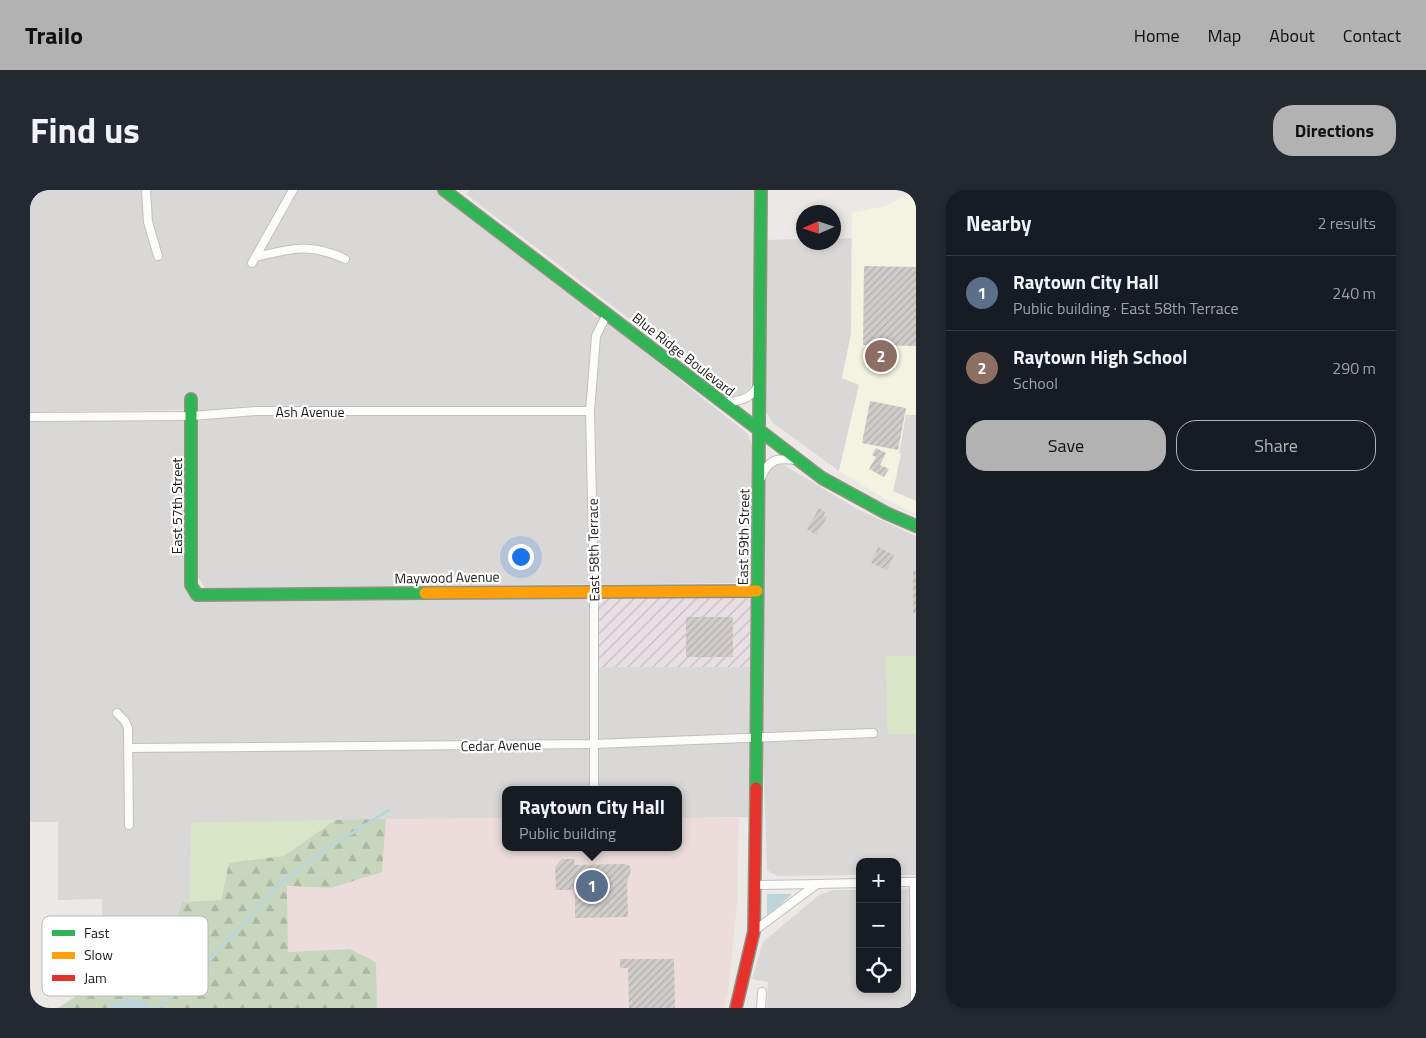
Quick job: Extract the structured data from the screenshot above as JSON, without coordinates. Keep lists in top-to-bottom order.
{
  "streets": {
    "street": [
      "Blue Ridge Boulevard",
      "Ash Avenue",
      "East 57th Street",
      "East 59th Street",
      "East 58th Terrace",
      "Maywood Avenue",
      "Cedar Avenue"
    ]
  },
  "crossings": [
    ["Blue Ridge Boulevard", "East 59th Street"],
    ["Blue Ridge Boulevard", "East 58th Terrace"],
    ["Ash Avenue", "East 57th Street"],
    ["Ash Avenue", "East 58th Terrace"],
    ["East 57th Street", "Maywood Avenue"],
    ["East 59th Street", "Maywood Avenue"],
    ["East 59th Street", "Cedar Avenue"],
    ["East 58th Terrace", "Maywood Avenue"],
    ["East 58th Terrace", "Cedar Avenue"]
  ],
  "legend": ["Fast", "Slow", "Jam"],
  "north": "left",
  "page": {
    "header": "Trailo",
    "nav": [
      "Home",
      "Map",
      "About",
      "Contact"
    ],
    "title": "Find us",
    "buttons": [
      "Directions",
      ["Save", "Share"]
    ],
    "heading": ["Nearby", "2 results"],
    "list": [
      {
        "mark": "1",
        "name": "Raytown City Hall",
        "note": "Public building · East 58th Terrace",
        "value": "240 m"
      },
      {
        "mark": "2",
        "name": "Raytown High School",
        "note": "School",
        "value": "290 m"
      }
    ],
    "pins": ["2", "1"],
    "popup": ["Raytown City Hall", "Public building"],
    "map_buttons": ["+", "−"]
  }
}
